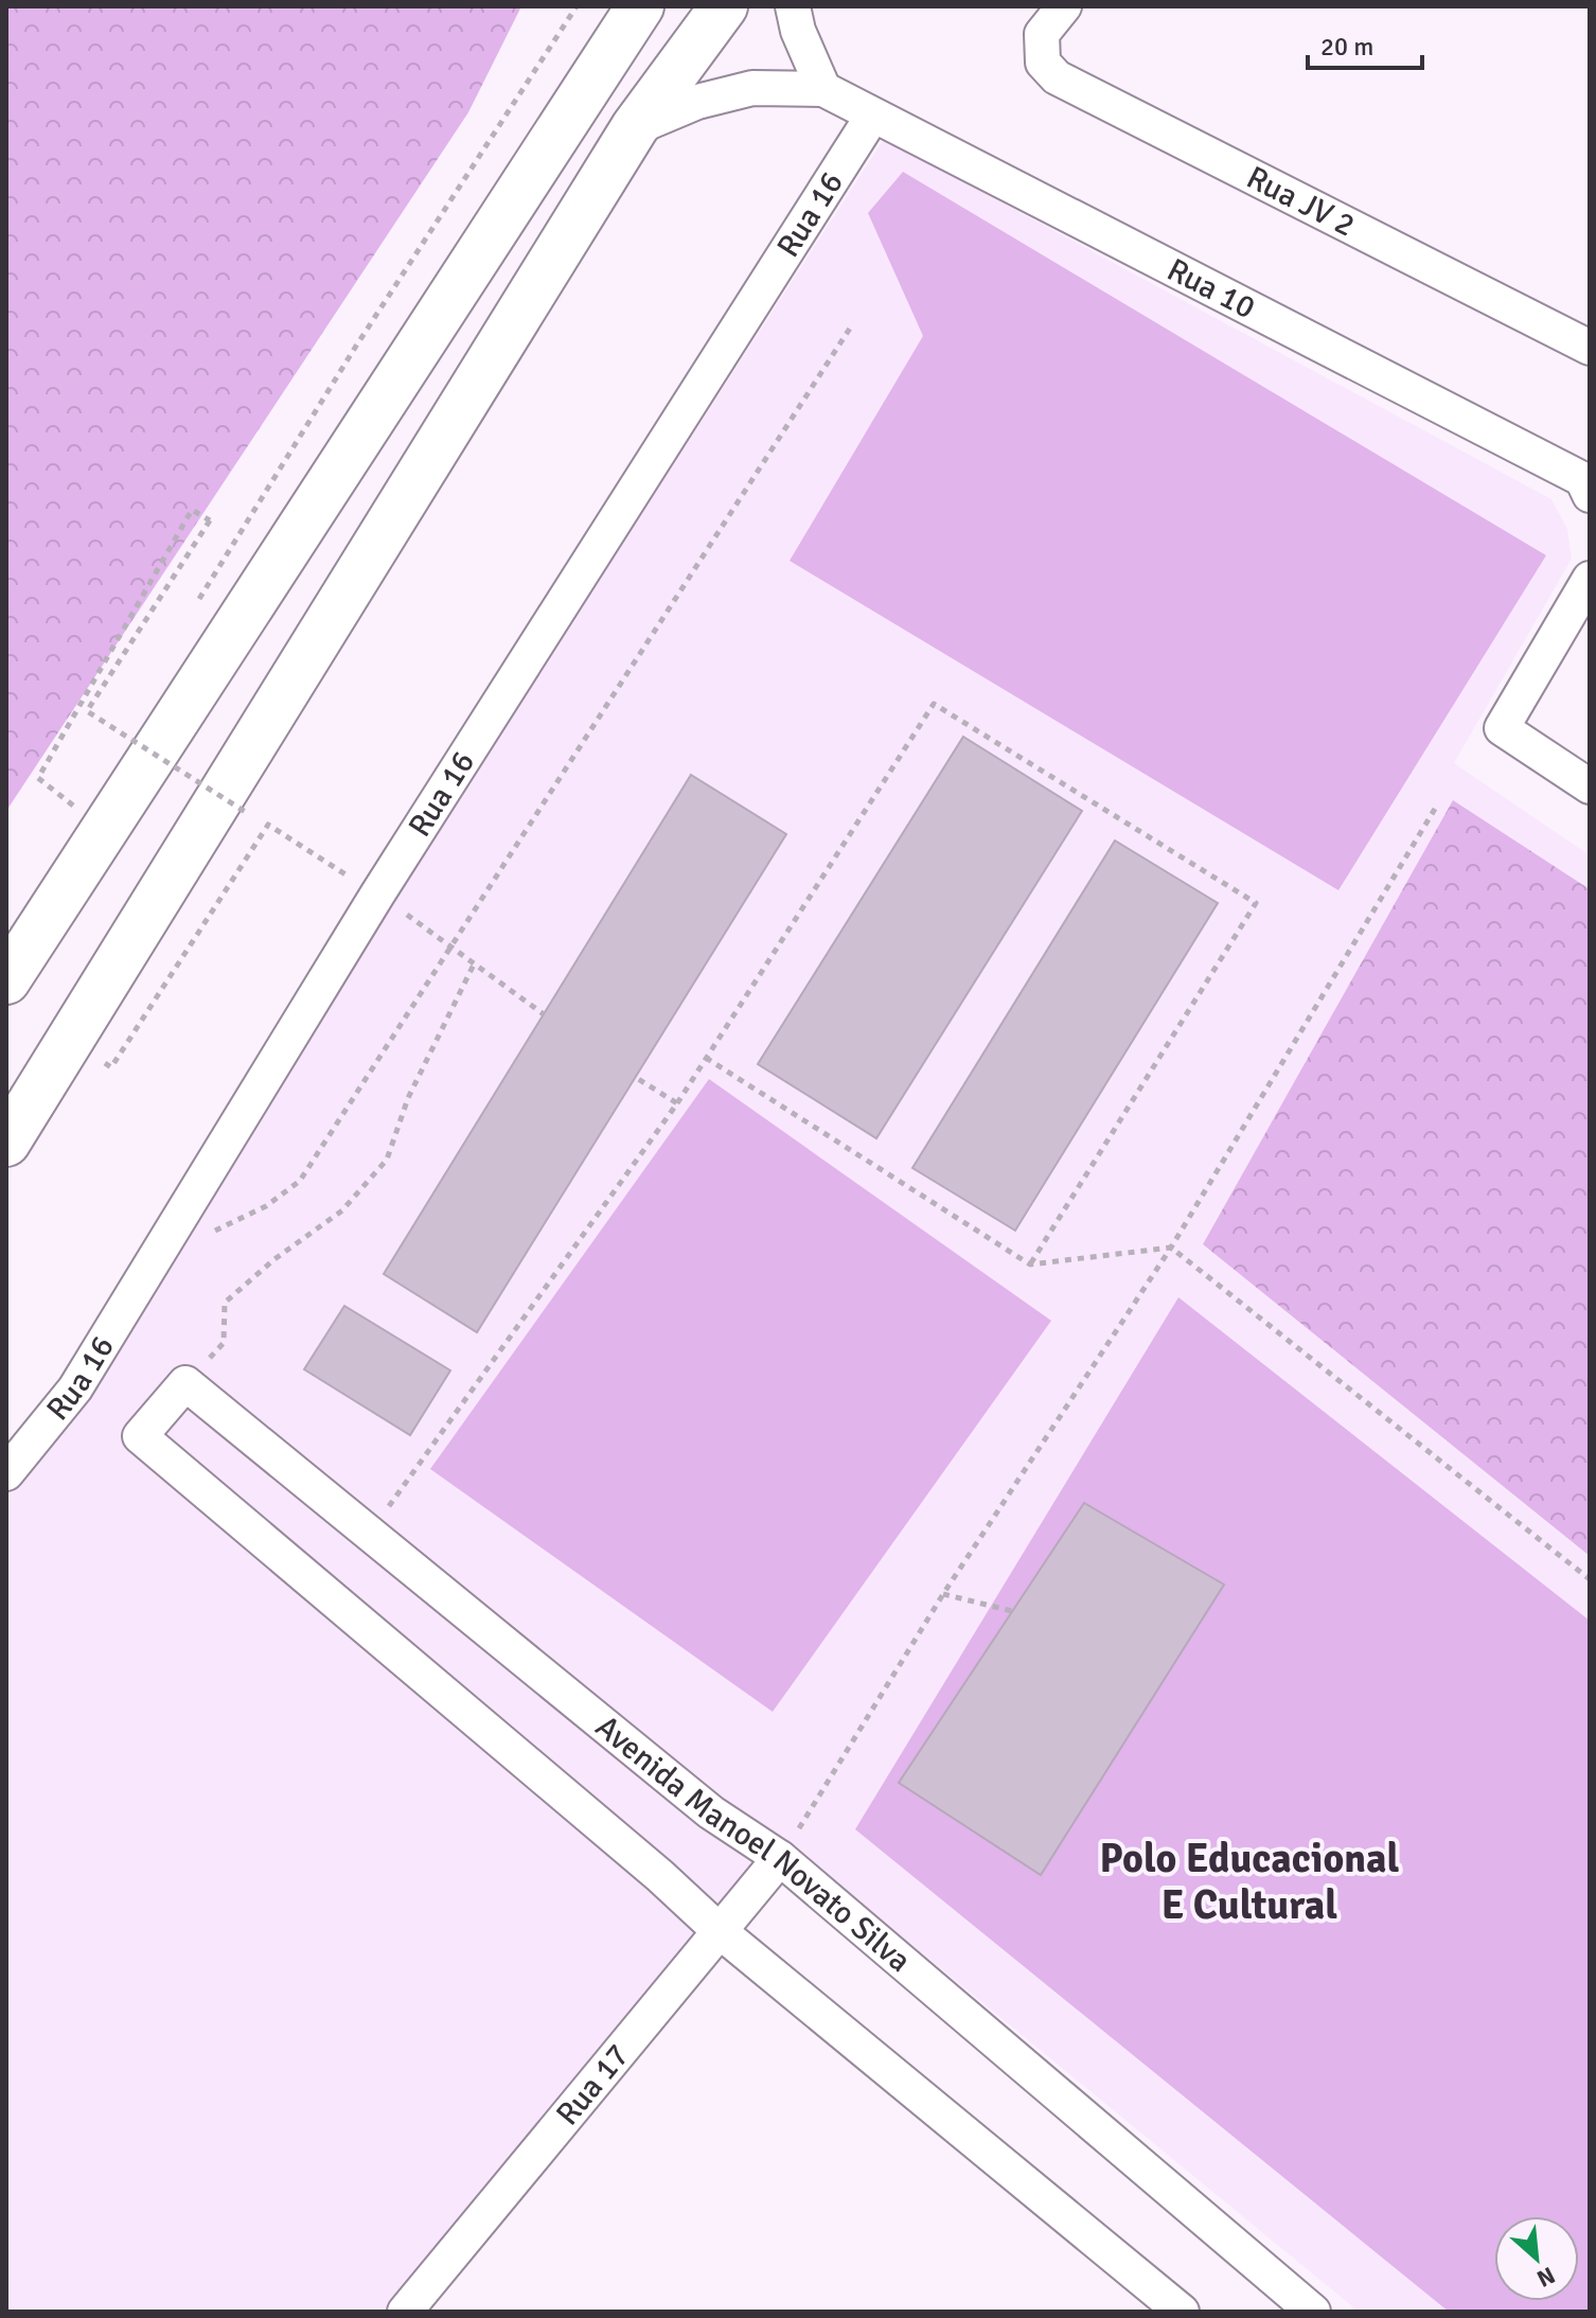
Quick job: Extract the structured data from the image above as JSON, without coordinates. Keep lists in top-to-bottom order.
{
  "streets": {
    "street": [
      "Rua JV 2",
      "Rua 16",
      "Rua 10",
      "Avenida Manoel Novato Silva",
      "Rua 17"
    ]
  },
  "crossings": [
    ["Rua 16", "Rua 10"],
    ["Avenida Manoel Novato Silva", "Rua 17"]
  ],
  "districts": ["Polo Educacional E Cultural"],
  "scale_bar": "20 m",
  "north": "bottom right"
}
